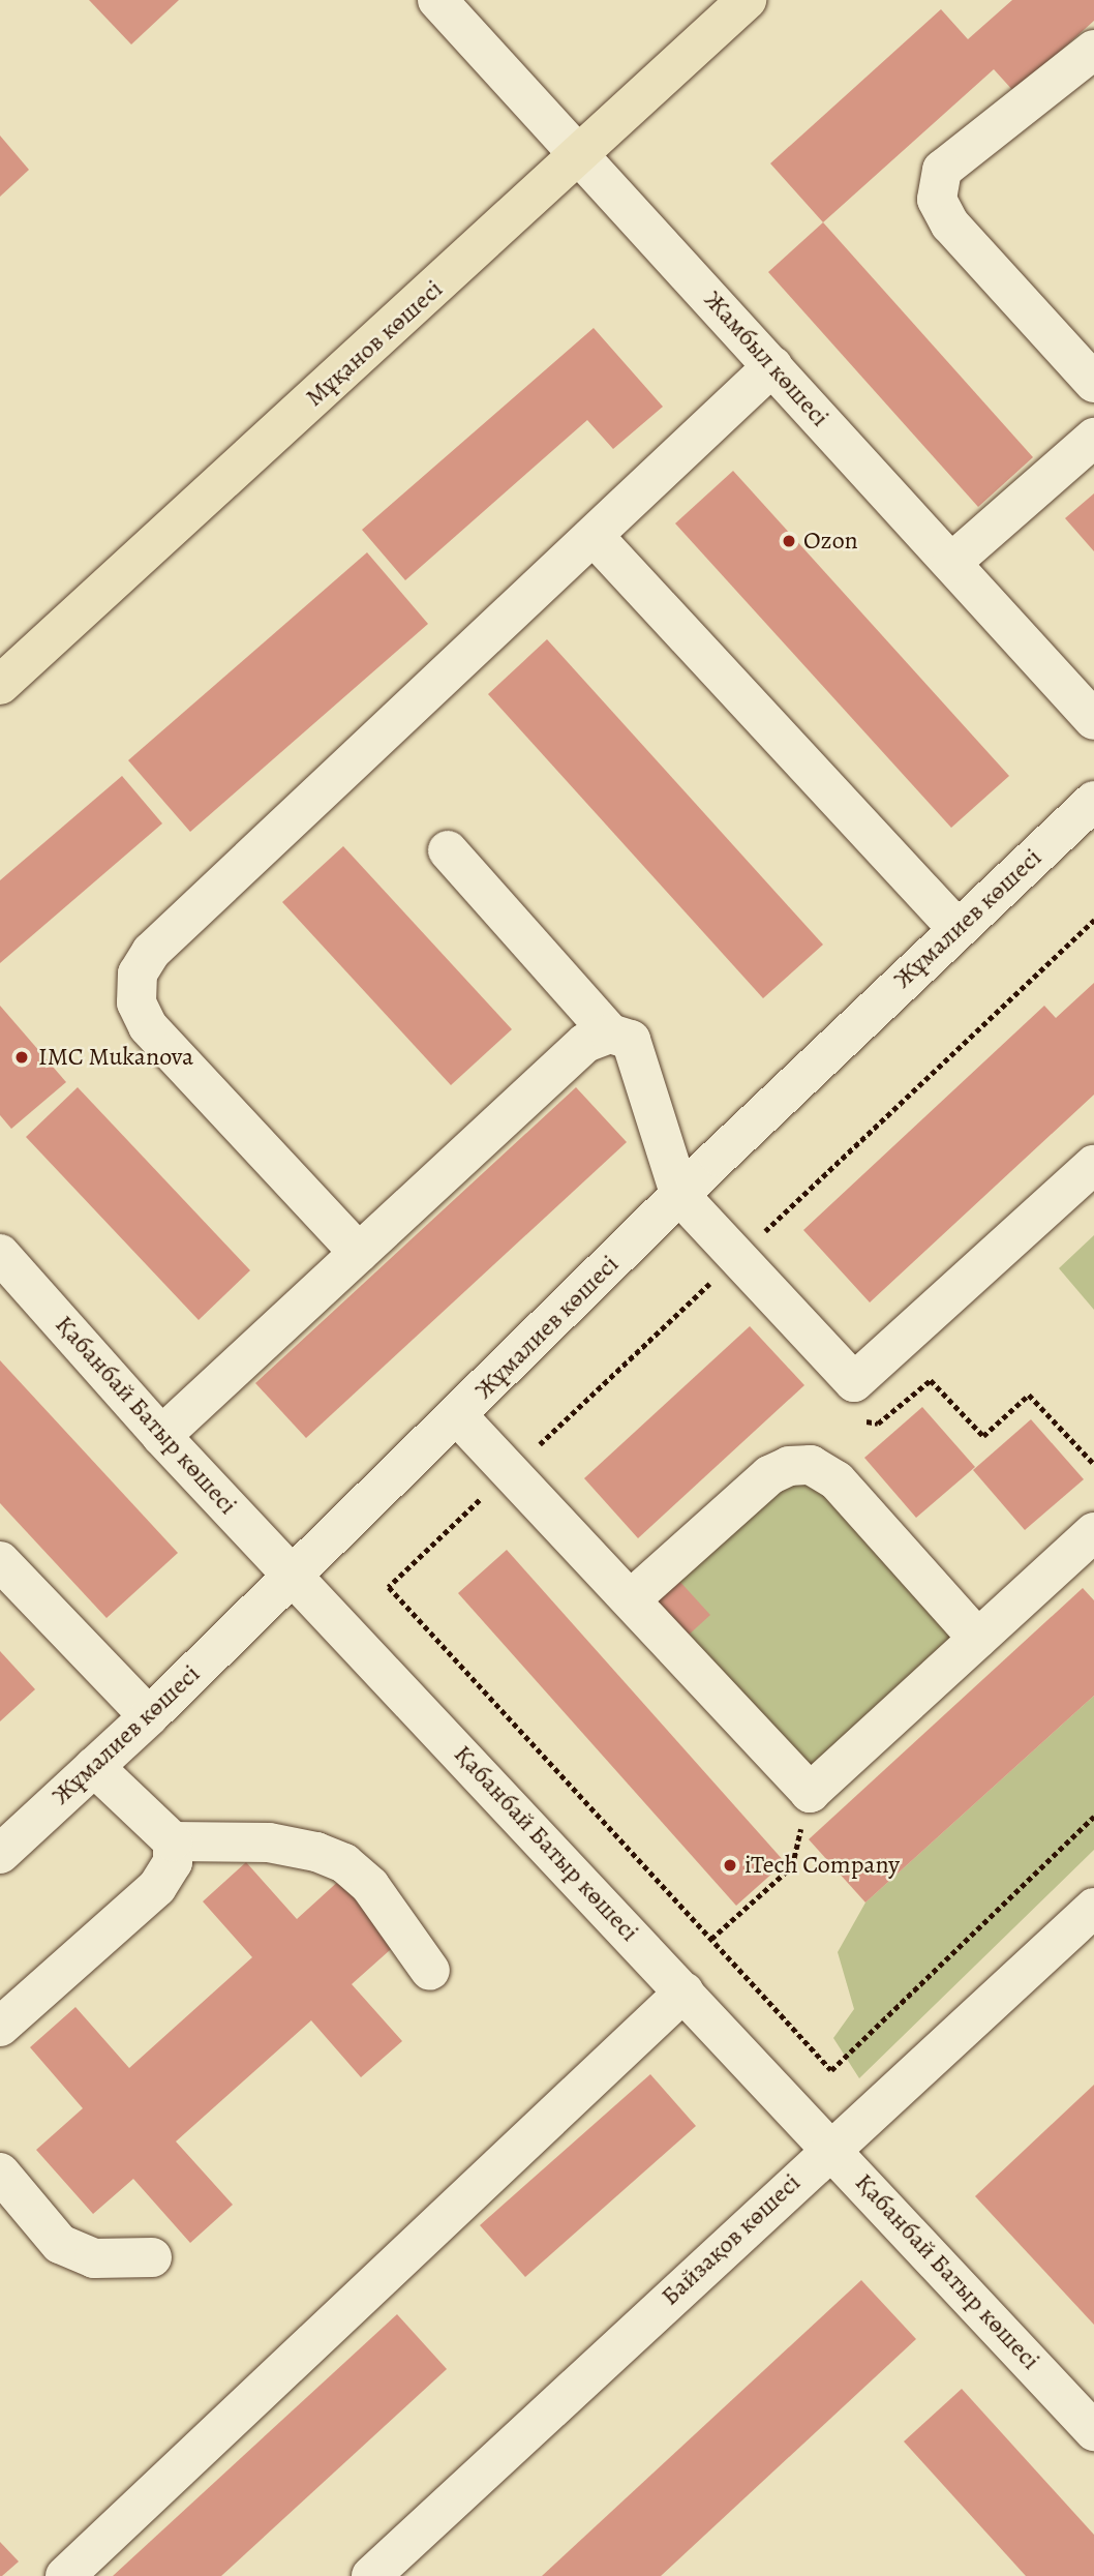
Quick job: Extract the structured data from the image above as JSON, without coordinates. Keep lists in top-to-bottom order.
{
  "streets": {
    "main road": ["Мұқанов көшесі"],
    "street": [
      "Жамбыл көшесі",
      "Жұмалиев көшесі",
      "Қабанбай Батыр көшесі",
      "Байзақов көшесі"
    ]
  },
  "crossings": [
    ["Мұқанов көшесі", "Жамбыл көшесі"],
    ["Жұмалиев көшесі", "Қабанбай Батыр көшесі"],
    ["Қабанбай Батыр көшесі", "Байзақов көшесі"]
  ],
  "places": ["Ozon", "IMC Mukanova", "iTech Company"]
}
